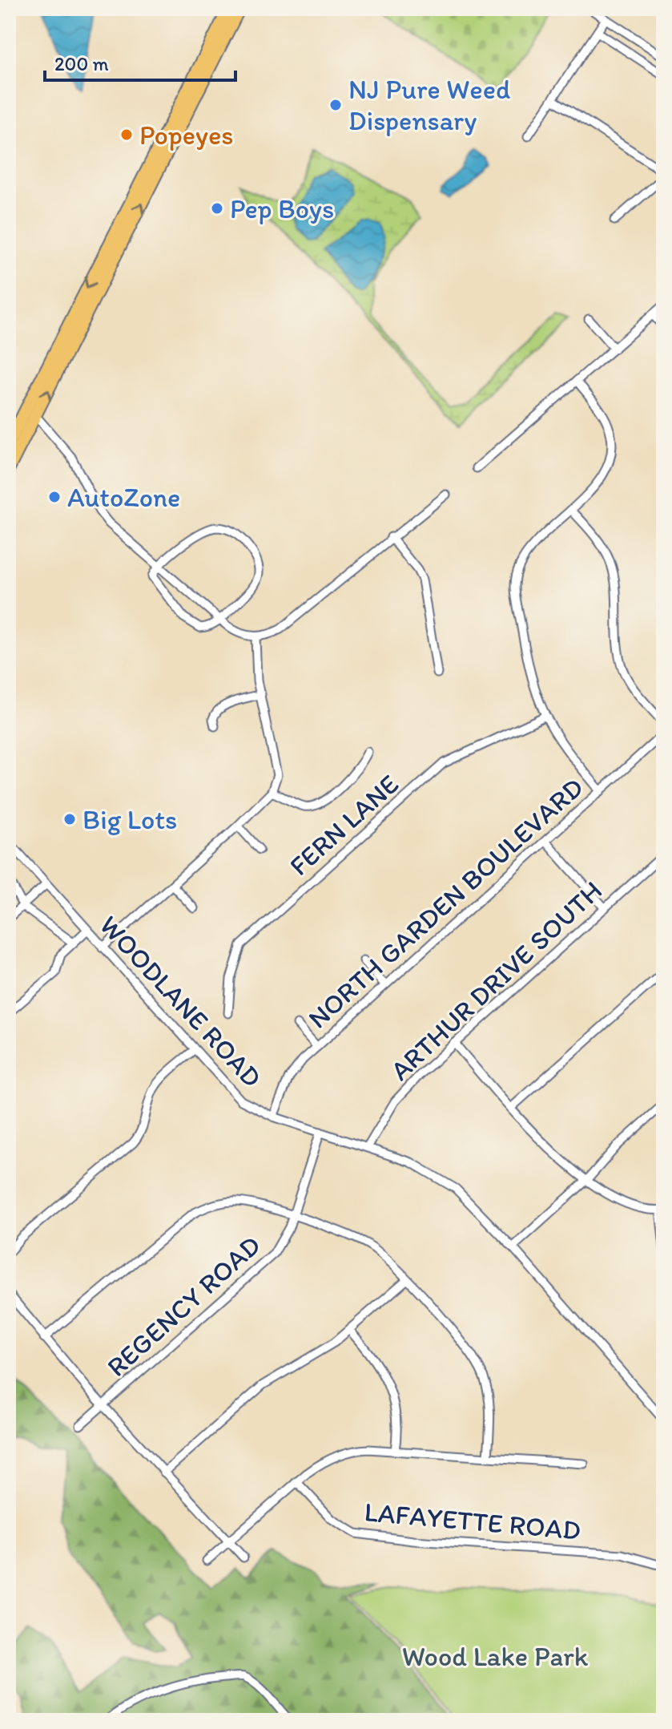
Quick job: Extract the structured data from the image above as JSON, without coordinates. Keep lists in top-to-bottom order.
{
  "streets": {
    "street": [
      "FERN LANE",
      "NORTH GARDEN BOULEVARD",
      "ARTHUR DRIVE SOUTH",
      "WOODLANE ROAD",
      "REGENCY ROAD",
      "LAFAYETTE ROAD"
    ]
  },
  "crossings": [
    ["NORTH GARDEN BOULEVARD", "WOODLANE ROAD"],
    ["ARTHUR DRIVE SOUTH", "WOODLANE ROAD"],
    ["WOODLANE ROAD", "REGENCY ROAD"]
  ],
  "parks": ["Wood Lake Park"],
  "places": [
    "NJ Pure Weed Dispensary",
    "Popeyes",
    "Pep Boys",
    "AutoZone",
    "Big Lots"
  ],
  "scale_bar": "200 m"
}
